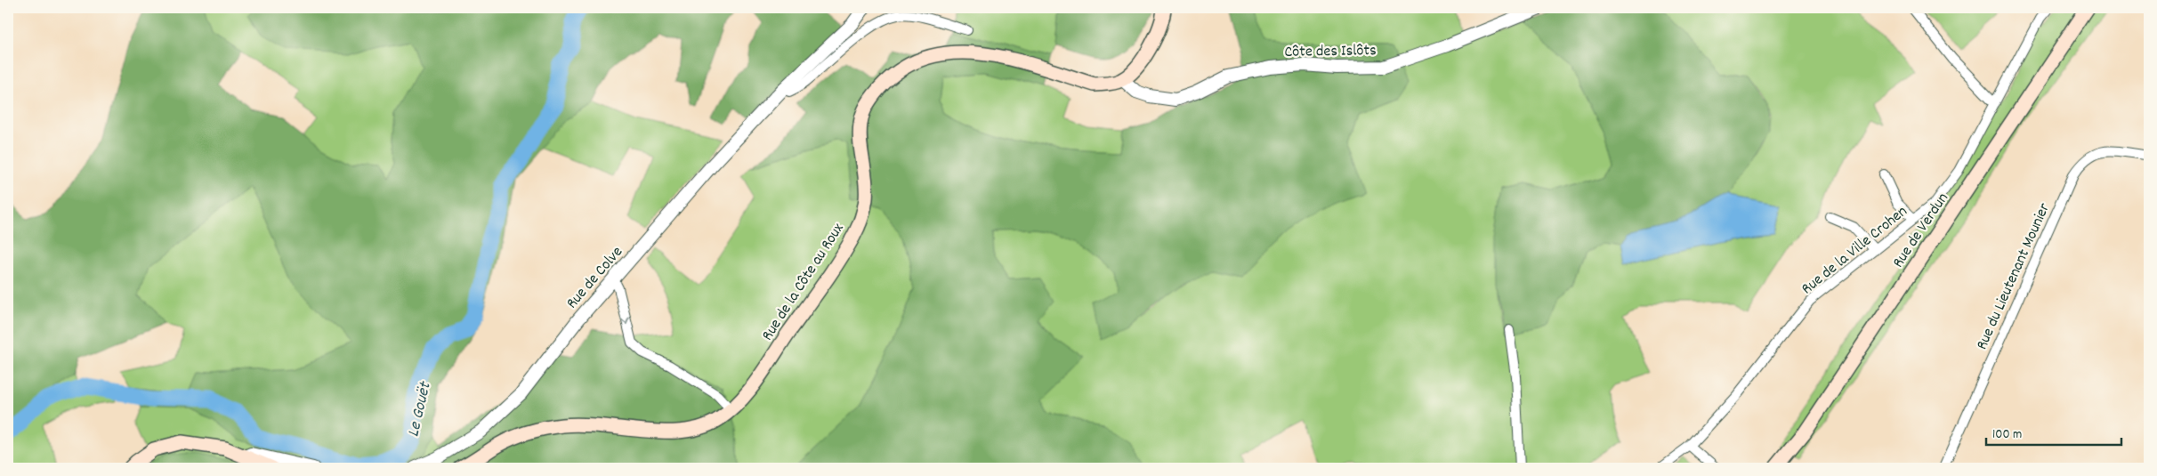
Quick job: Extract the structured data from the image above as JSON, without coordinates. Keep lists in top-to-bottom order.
{
  "streets": {
    "main road": ["Rue de Verdun", "Rue de la Côte au Roux"],
    "street": [
      "Côte des Islôts",
      "Rue de la Ville Crohen",
      "Rue du Lieutenant Mounier",
      "Rue de Colve"
    ]
  },
  "crossings": [
    ["Côte des Islôts", "Rue de la Côte au Roux"]
  ],
  "water": ["Le Gouët"],
  "scale_bar": "100 m"
}
